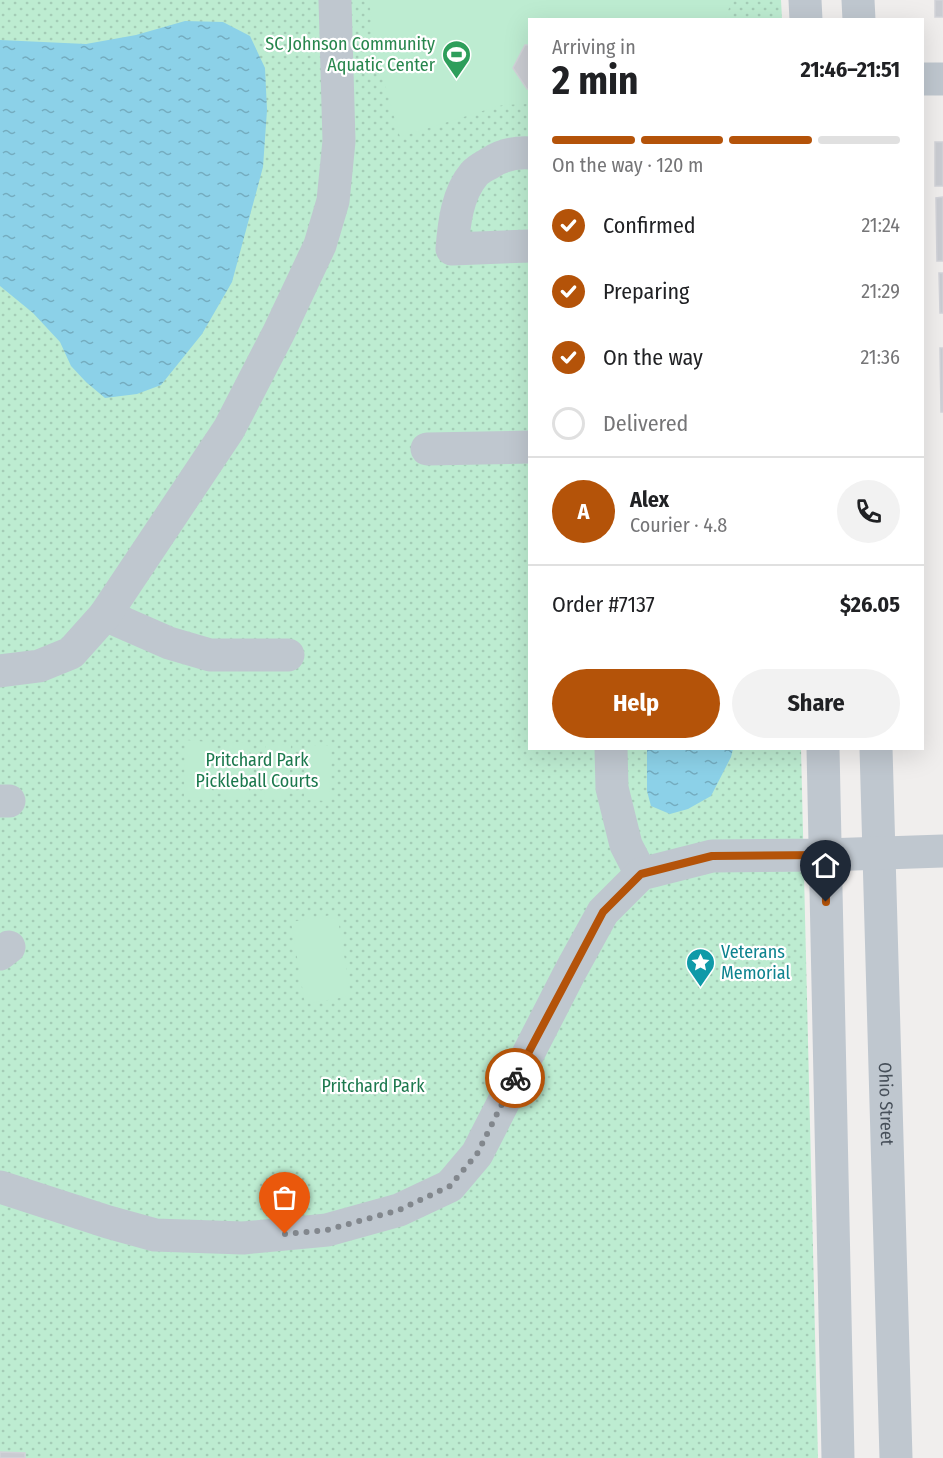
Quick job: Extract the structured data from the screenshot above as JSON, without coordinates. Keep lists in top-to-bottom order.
{
  "streets": {
    "street": ["Ohio Street"]
  },
  "parks": ["Pritchard Park Pickleball Courts", "Pritchard Park"],
  "places": {
    "sports": ["SC Johnson Community Aquatic Center"],
    "place": ["Veterans Memorial"]
  },
  "page": {
    "heading": ["2 min", "Arriving in", "21:46–21:51"],
    "panel": [
      "Alex",
      "Courier · 4.8",
      "Order #7137",
      "$26.05"
    ],
    "bar": "On the way · 120 m",
    "list": [
      ["Confirmed", "21:24"],
      ["Preparing", "21:29"],
      ["On the way", "21:36"],
      "Delivered"
    ],
    "round": "A",
    "buttons": ["Help", "Share"]
  }
}
